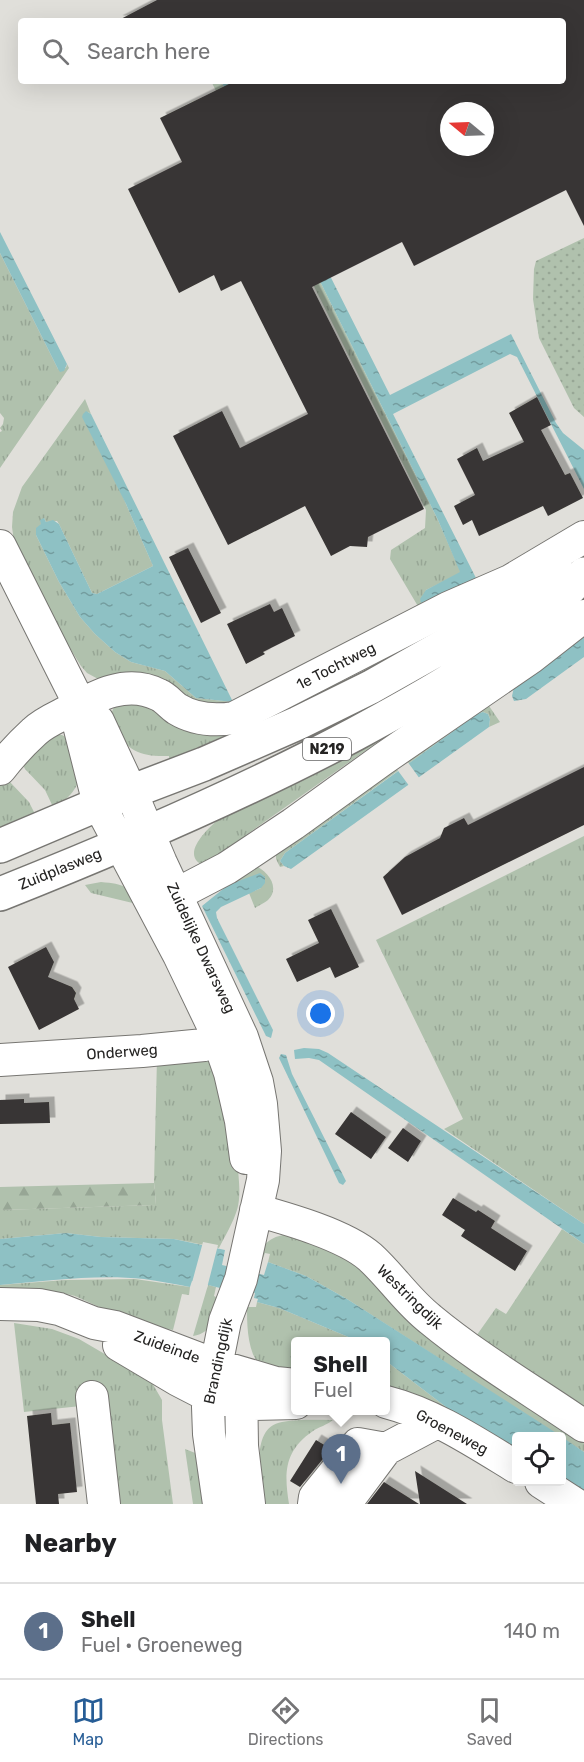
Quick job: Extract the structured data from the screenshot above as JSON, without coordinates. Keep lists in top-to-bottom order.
{
  "streets": {
    "main road": ["N219", "Zuidplasweg"],
    "street": [
      "1e Tochtweg",
      "Zuidelijke Dwarsweg",
      "Onderweg",
      "Westringdijk",
      "Zuideinde",
      "Brandingdijk",
      "Groeneweg"
    ]
  },
  "crossings": [
    ["1e Tochtweg", "Zuidelijke Dwarsweg"],
    ["N219", "Zuidplasweg"],
    ["N219", "Zuidelijke Dwarsweg"],
    ["Zuidplasweg", "Zuidelijke Dwarsweg"],
    ["Zuidelijke Dwarsweg", "Onderweg"],
    ["Zuidelijke Dwarsweg", "Westringdijk"],
    ["Zuidelijke Dwarsweg", "Brandingdijk"],
    ["Zuideinde", "Brandingdijk"]
  ],
  "north": "left",
  "page": {
    "search": "Search here",
    "popup": ["Shell", "Fuel"],
    "pins": "1",
    "heading": "Nearby",
    "list": [
      {
        "mark": "1",
        "name": "Shell",
        "note": "Fuel · Groeneweg",
        "value": "140 m"
      }
    ],
    "nav": ["Map", "Directions", "Saved"]
  }
}
